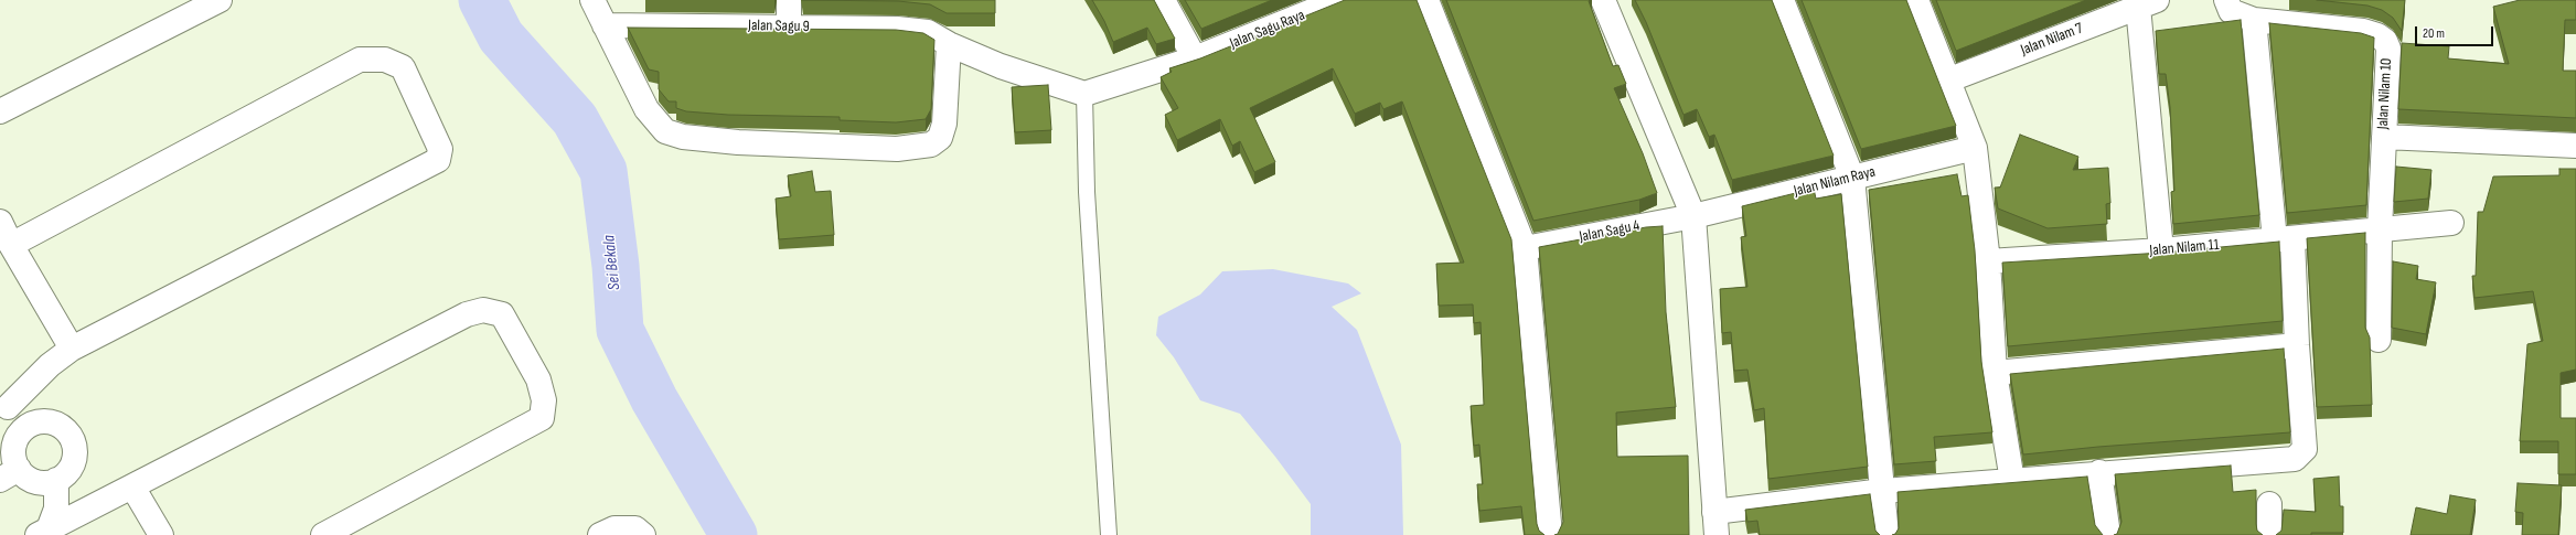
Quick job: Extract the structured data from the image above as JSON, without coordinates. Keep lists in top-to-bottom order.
{
  "streets": {
    "street": [
      "Jalan Sagu 9",
      "Jalan Sagu Raya",
      "Jalan Nilam 7",
      "Jalan Nilam 10",
      "Jalan Nilam Raya",
      "Jalan Sagu 4",
      "Jalan Nilam 11"
    ]
  },
  "crossings": [
    ["Jalan Sagu 9", "Jalan Sagu Raya"],
    ["Jalan Nilam 10", "Jalan Nilam 11"],
    ["Jalan Nilam Raya", "Jalan Sagu 4"]
  ],
  "water": ["Sei Bekala"],
  "scale_bar": "20 m"
}
